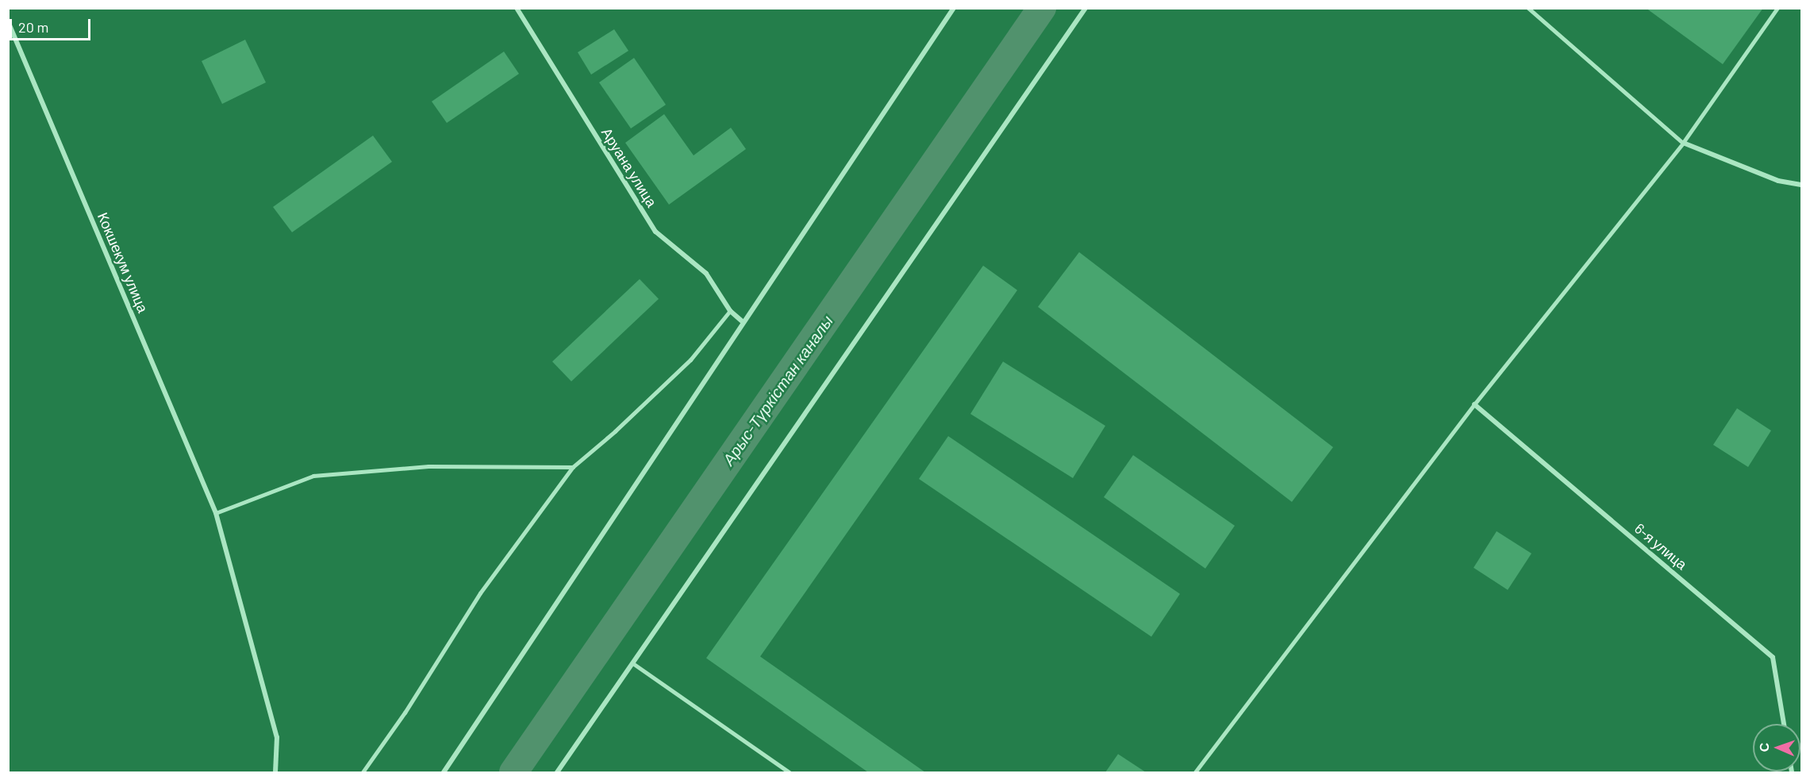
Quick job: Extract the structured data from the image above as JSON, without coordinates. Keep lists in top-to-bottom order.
{
  "streets": {
    "street": ["Аруана улица", "Кокшекум улица", "6-я улица"]
  },
  "water": ["Арыс-Түркістан каналы"],
  "scale_bar": "20 m",
  "north": "left"
}
